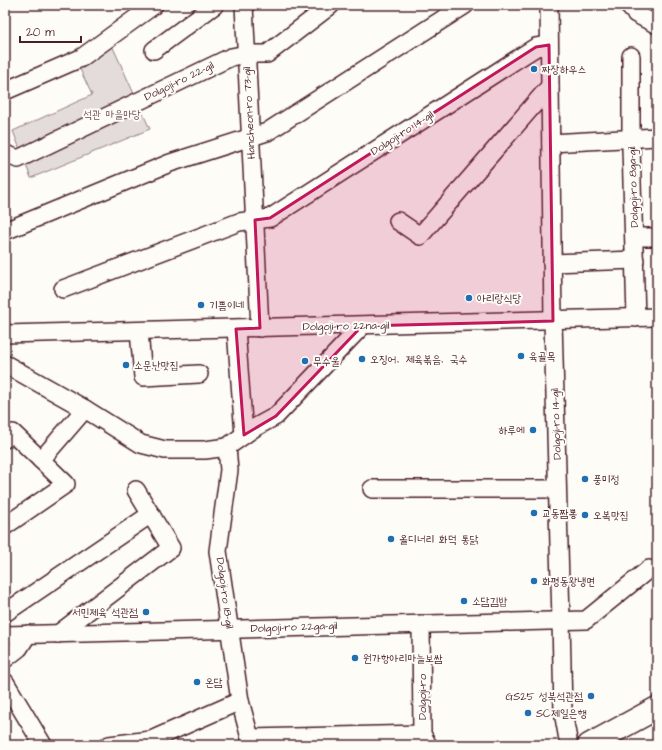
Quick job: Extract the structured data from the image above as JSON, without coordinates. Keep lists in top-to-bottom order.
{
  "streets": {
    "street": [
      "Dolgoji-ro 22-gil",
      "Hancheon-ro 73-gil",
      "Dolgoji-ro 14-gil",
      "Dolgoji-ro 8ga-gil",
      "Dolgoji-ro 22na-gil",
      "Dolgoji-ro 18-gil",
      "Dolgoji-ro 22ga-gil",
      "Dolgoji-ro"
    ]
  },
  "crossings": [
    ["Dolgoji-ro 22-gil", "Hancheon-ro 73-gil"],
    ["Hancheon-ro 73-gil", "Dolgoji-ro 14-gil"],
    ["Hancheon-ro 73-gil", "Dolgoji-ro 22na-gil"],
    ["Dolgoji-ro 14-gil", "Dolgoji-ro 22na-gil"],
    ["Dolgoji-ro 14-gil", "Dolgoji-ro 22ga-gil"],
    ["Dolgoji-ro 18-gil", "Dolgoji-ro 22ga-gil"],
    ["Dolgoji-ro 18-gil", "Dolgoji-ro"],
    ["Dolgoji-ro 22ga-gil", "Dolgoji-ro"]
  ],
  "parks": ["석관 마을마당"],
  "places": [
    "짜장하우스",
    "아리랑식당",
    "기쁨이네",
    "육골목",
    "오징어．제육볶음．국수",
    "무수울",
    "소문난맛집",
    "하루에",
    "풍미정",
    "교동짬뽕",
    "오복맛집",
    "올디너리 화덕 통닭",
    "화평동왕냉면",
    "소담김밥",
    "서민제육 석관점",
    "원가항아리마늘보쌈",
    "온담",
    "GS25 성북석관점",
    "SC제일은행"
  ],
  "scale_bar": "20 m"
}
